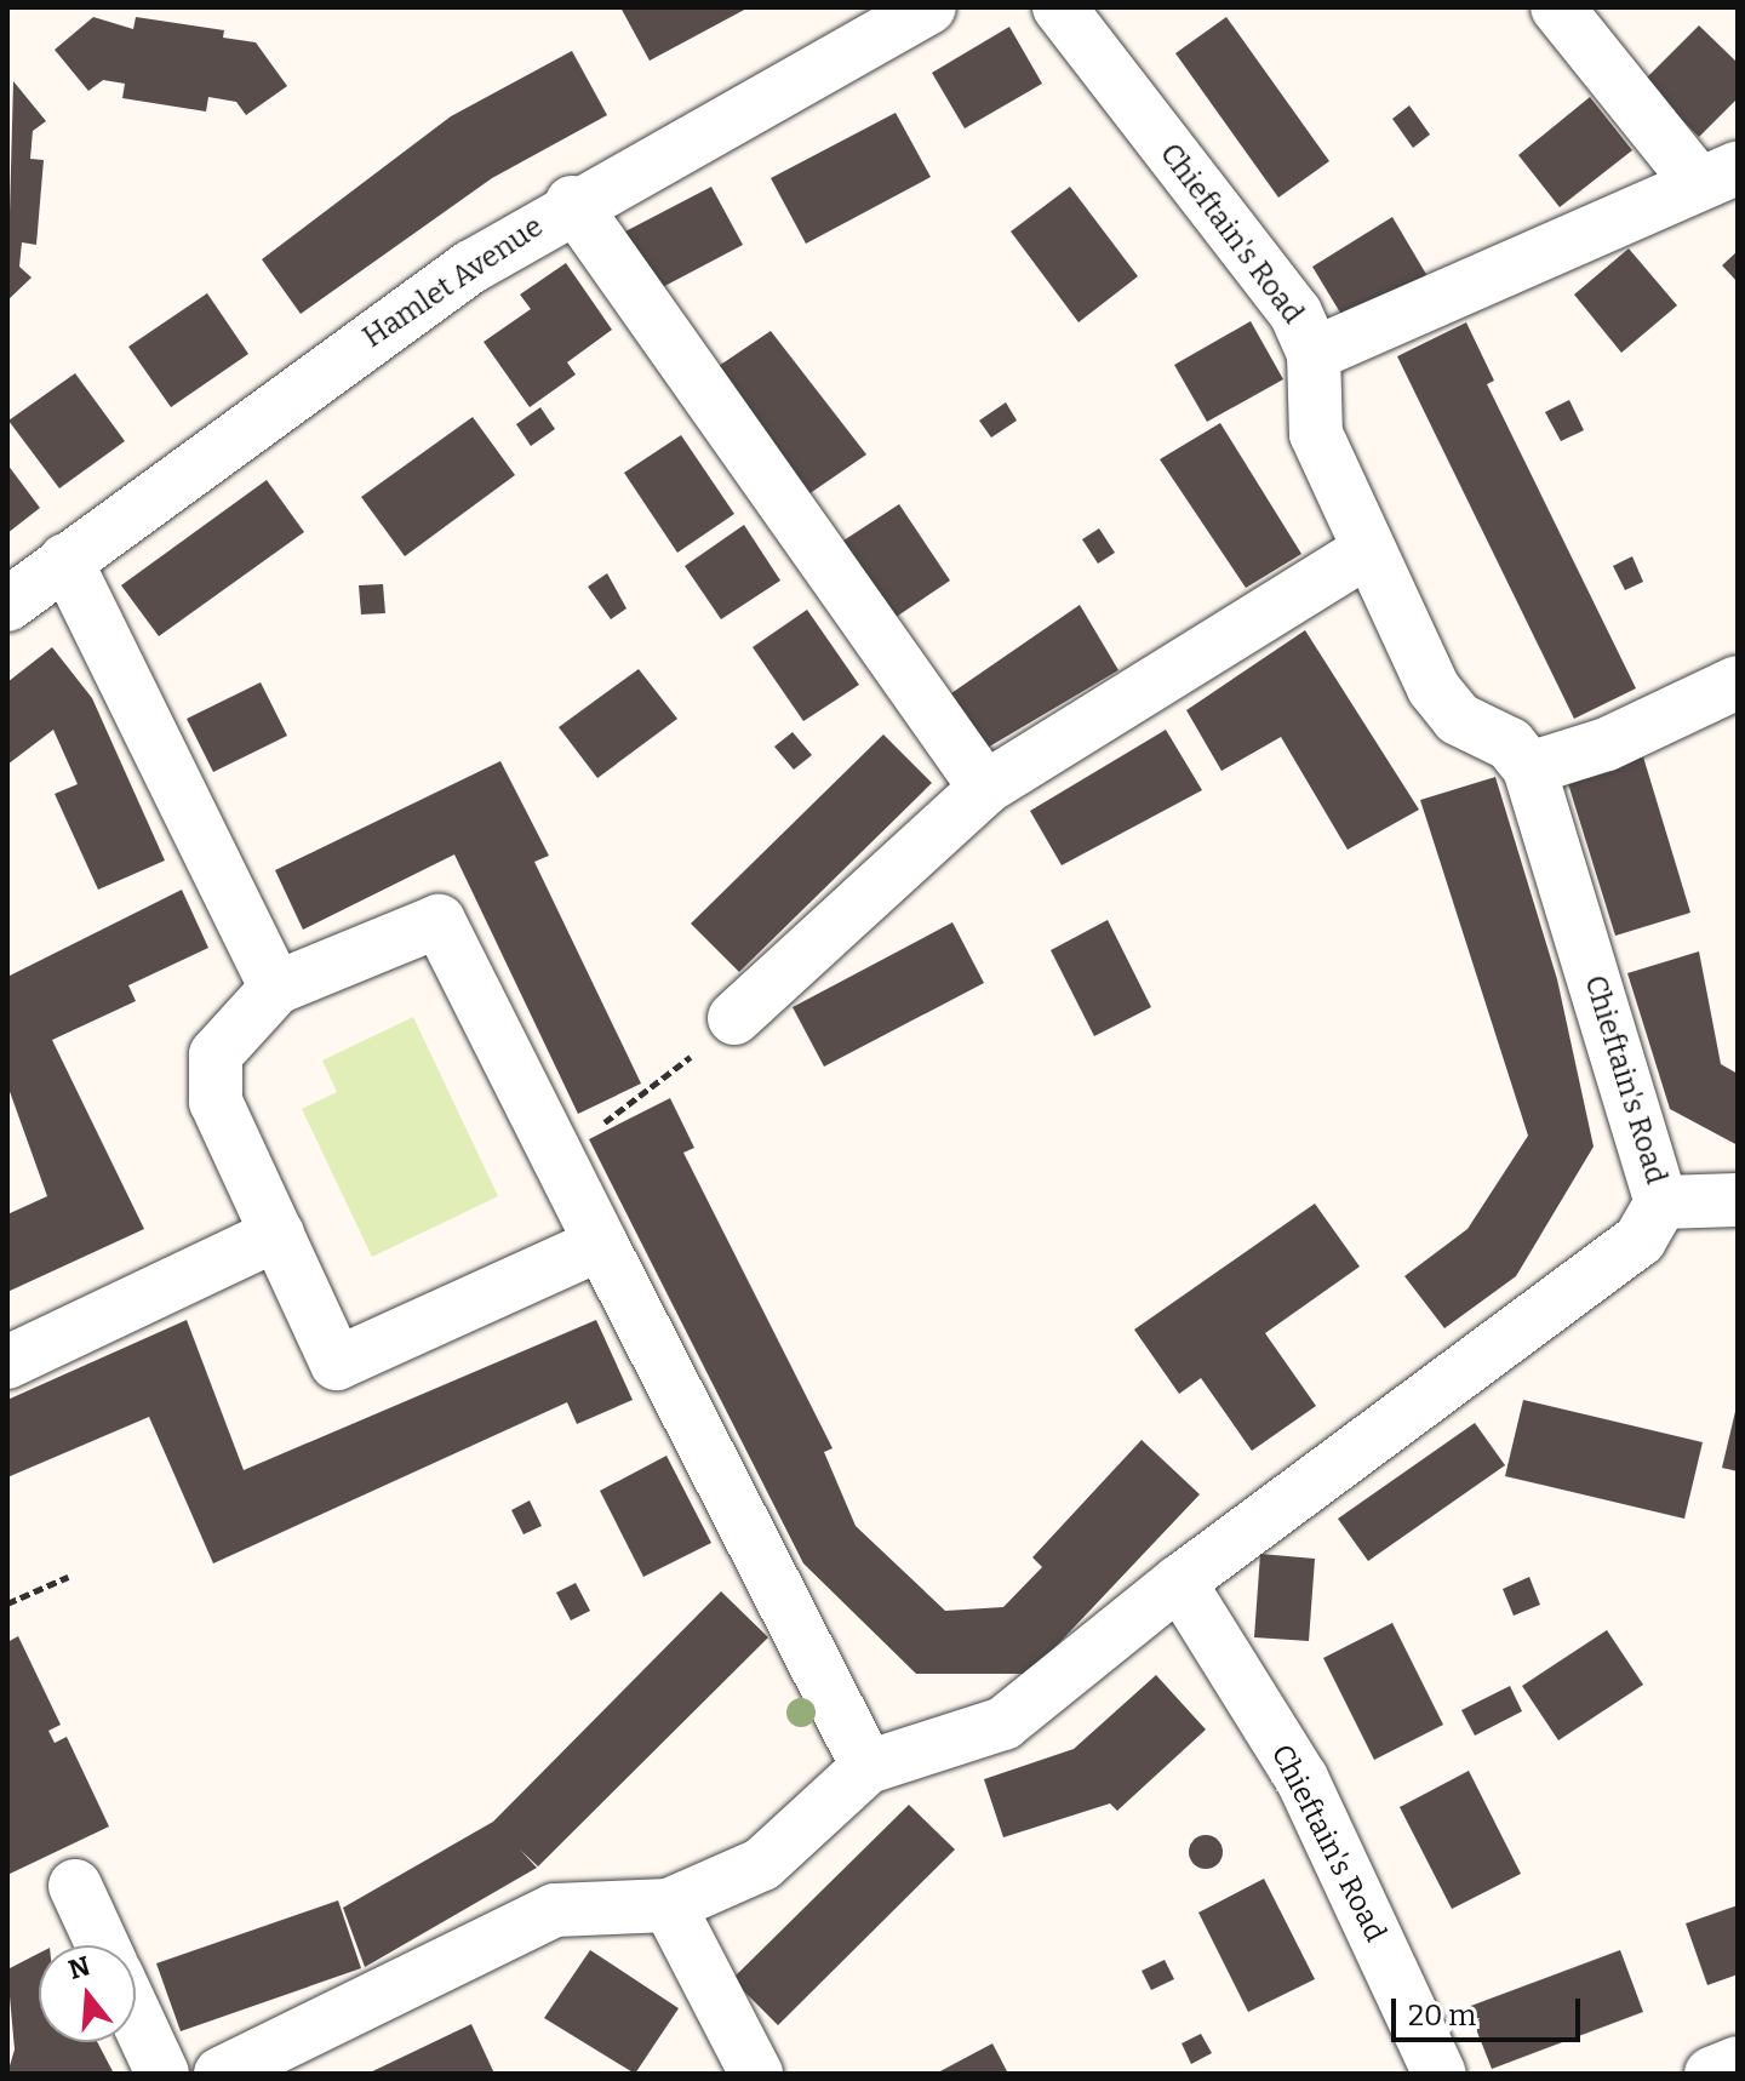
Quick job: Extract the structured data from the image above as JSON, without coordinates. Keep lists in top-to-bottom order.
{
  "streets": {
    "street": ["Chieftain's Road", "Hamlet Avenue"]
  },
  "scale_bar": "20 m",
  "north": "top"
}
